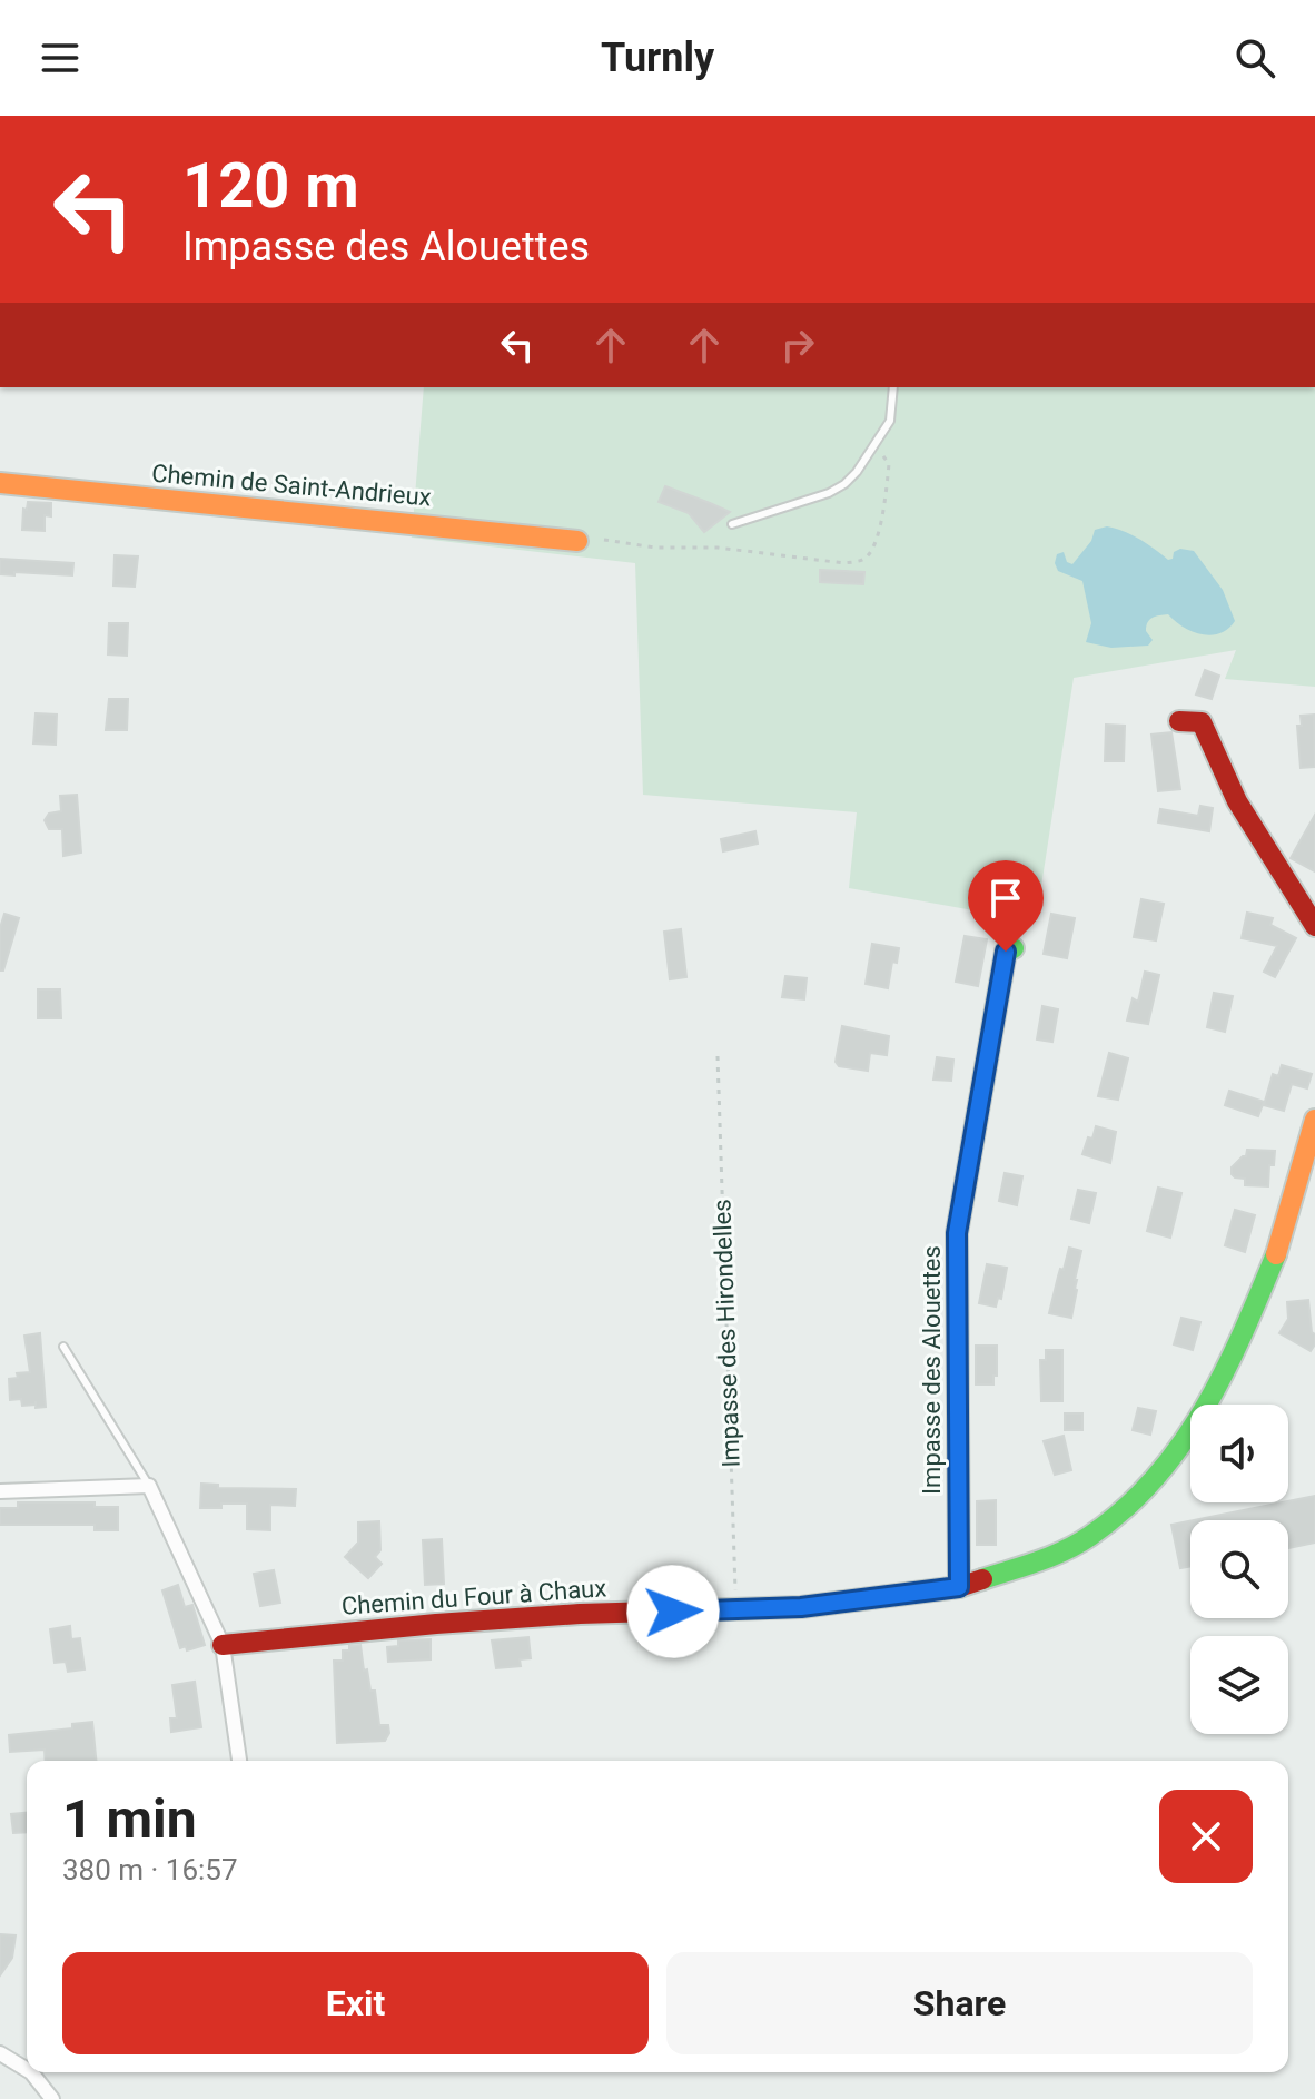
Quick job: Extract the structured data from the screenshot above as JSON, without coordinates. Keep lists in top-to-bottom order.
{
  "streets": {
    "street": ["Chemin de Saint-Andrieux", "Impasse des Alouettes", "Chemin du Four à Chaux"],
    "path": ["Impasse des Hirondelles"]
  },
  "crossings": [
    ["Impasse des Hirondelles", "Chemin du Four à Chaux"],
    ["Impasse des Alouettes", "Chemin du Four à Chaux"]
  ],
  "page": {
    "header": "Turnly",
    "turn": ["120 m", "Impasse des Alouettes"],
    "heading": ["1 min", "380 m · 16:57"],
    "buttons": ["Exit", "Share"]
  }
}
